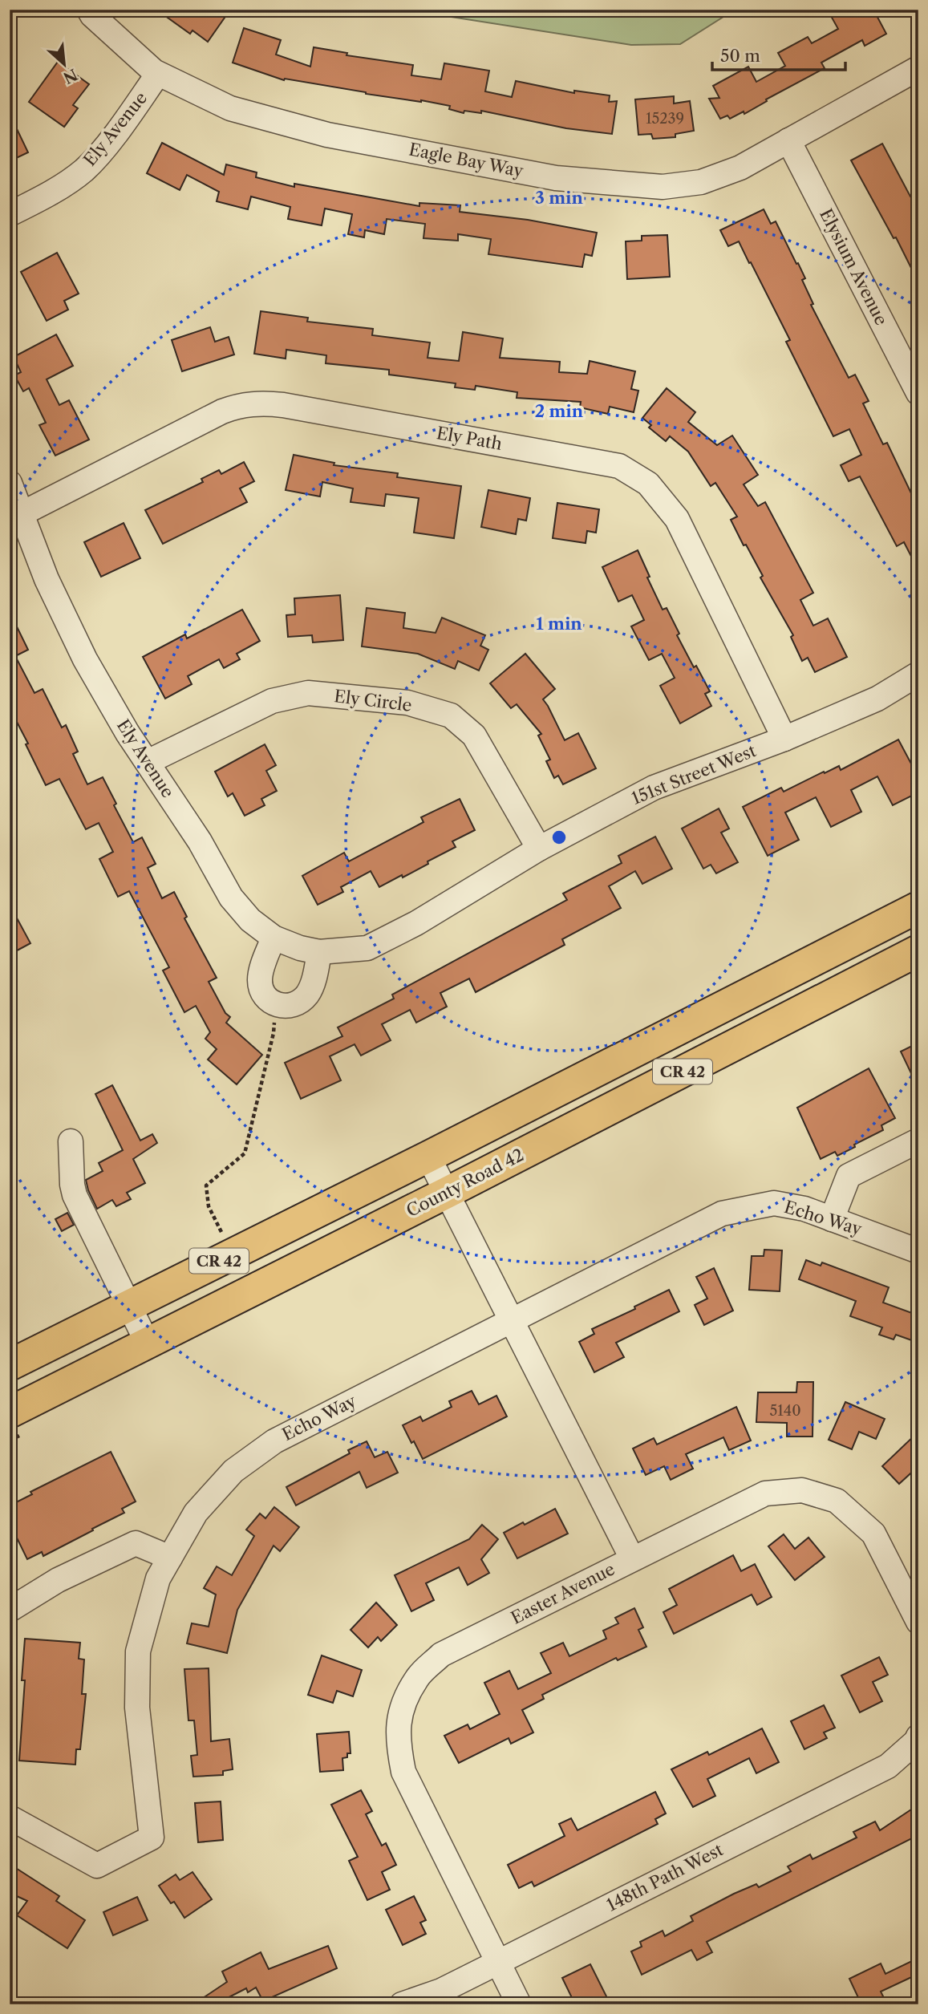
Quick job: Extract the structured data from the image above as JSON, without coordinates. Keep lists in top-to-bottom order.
{
  "streets": {
    "highway": ["CR 42", "County Road 42"],
    "street": [
      "Ely Avenue",
      "Eagle Bay Way",
      "Elysium Avenue",
      "Ely Path",
      "Ely Circle",
      "151st Street West",
      "Echo Way",
      "Easter Avenue",
      "148th Path West"
    ]
  },
  "crossings": [
    ["Ely Avenue", "Eagle Bay Way"],
    ["Ely Avenue", "Ely Path"],
    ["Ely Avenue", "Ely Circle"],
    ["Ely Avenue", "151st Street West"],
    ["Eagle Bay Way", "Elysium Avenue"],
    ["Ely Path", "151st Street West"],
    ["Ely Circle", "151st Street West"],
    ["CR 42", "Easter Avenue"],
    ["County Road 42", "Easter Avenue"],
    ["Echo Way", "Easter Avenue"],
    ["Easter Avenue", "148th Path West"]
  ],
  "house_numbers": ["15239", "5140"],
  "scale_bar": "50 m",
  "north": "bottom right",
  "rings": ["3 min", "2 min", "1 min"]
}
